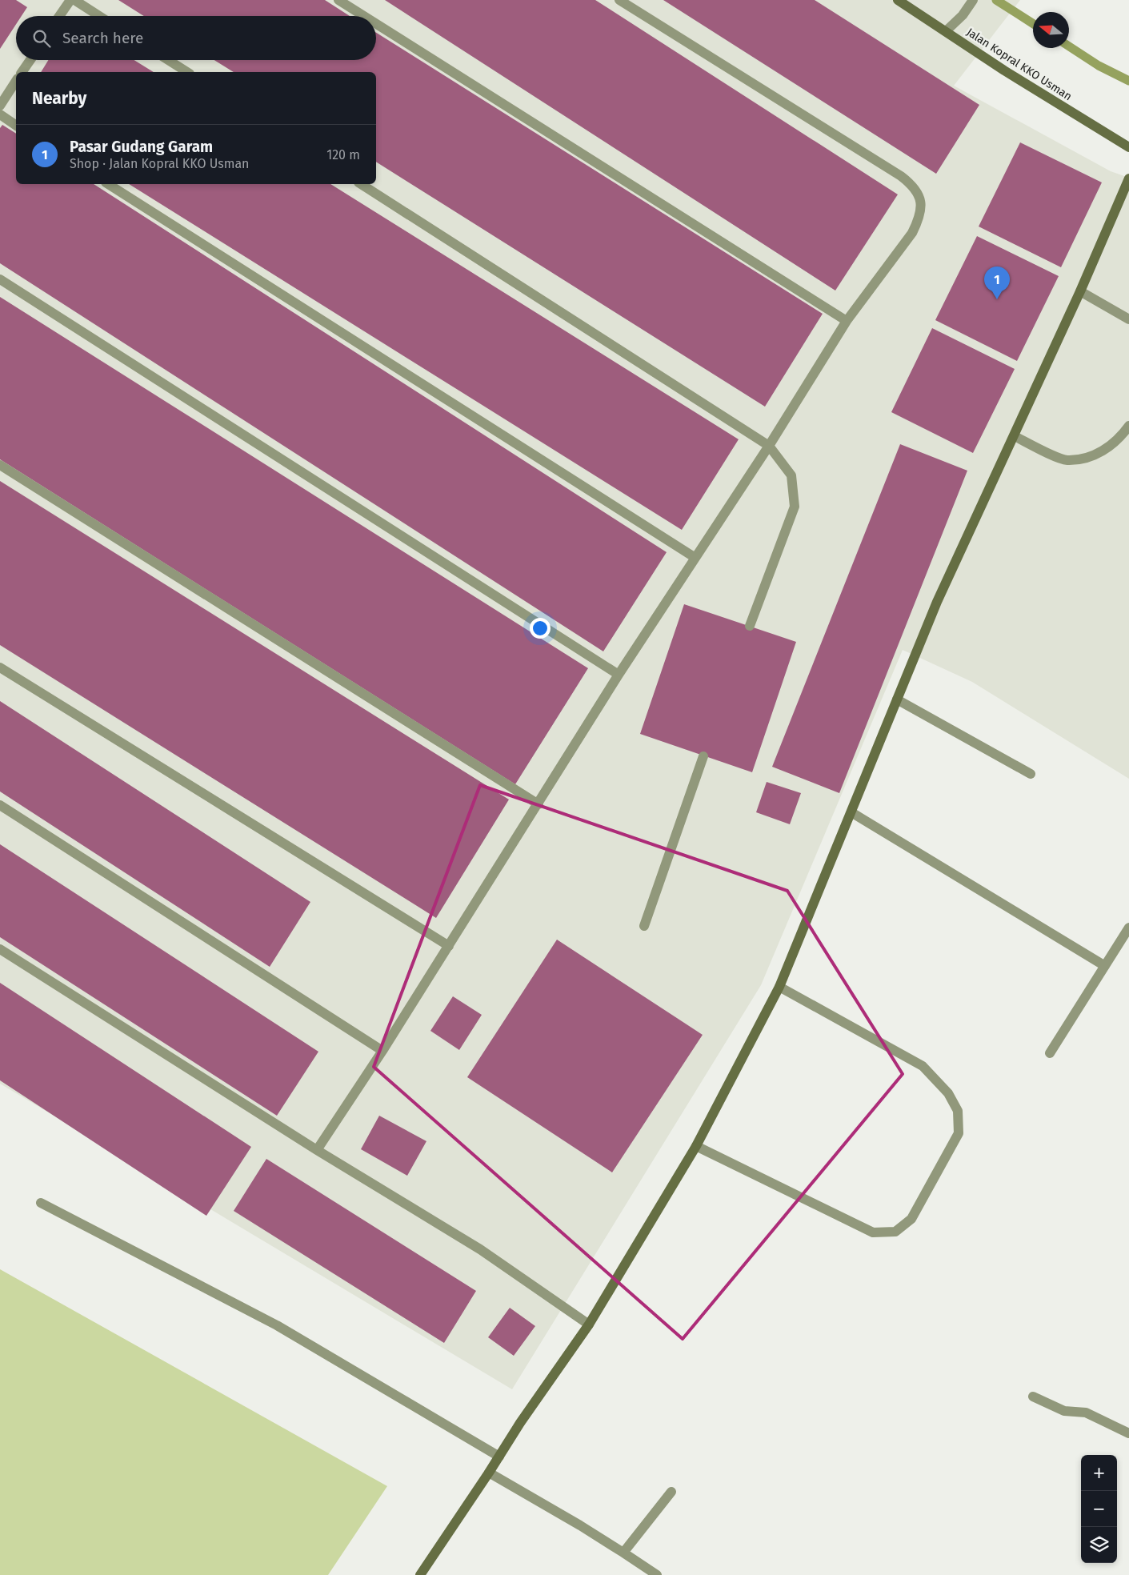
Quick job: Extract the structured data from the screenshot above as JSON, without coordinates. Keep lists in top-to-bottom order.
{
  "streets": {
    "street": ["Jalan Kopral KKO Usman"]
  },
  "north": "left",
  "page": {
    "search": "Search here",
    "heading": "Nearby",
    "list": [
      {
        "mark": "1",
        "name": "Pasar Gudang Garam",
        "note": "Shop · Jalan Kopral KKO Usman",
        "value": "120 m"
      }
    ],
    "pins": "1",
    "map_buttons": ["+", "−"]
  }
}
